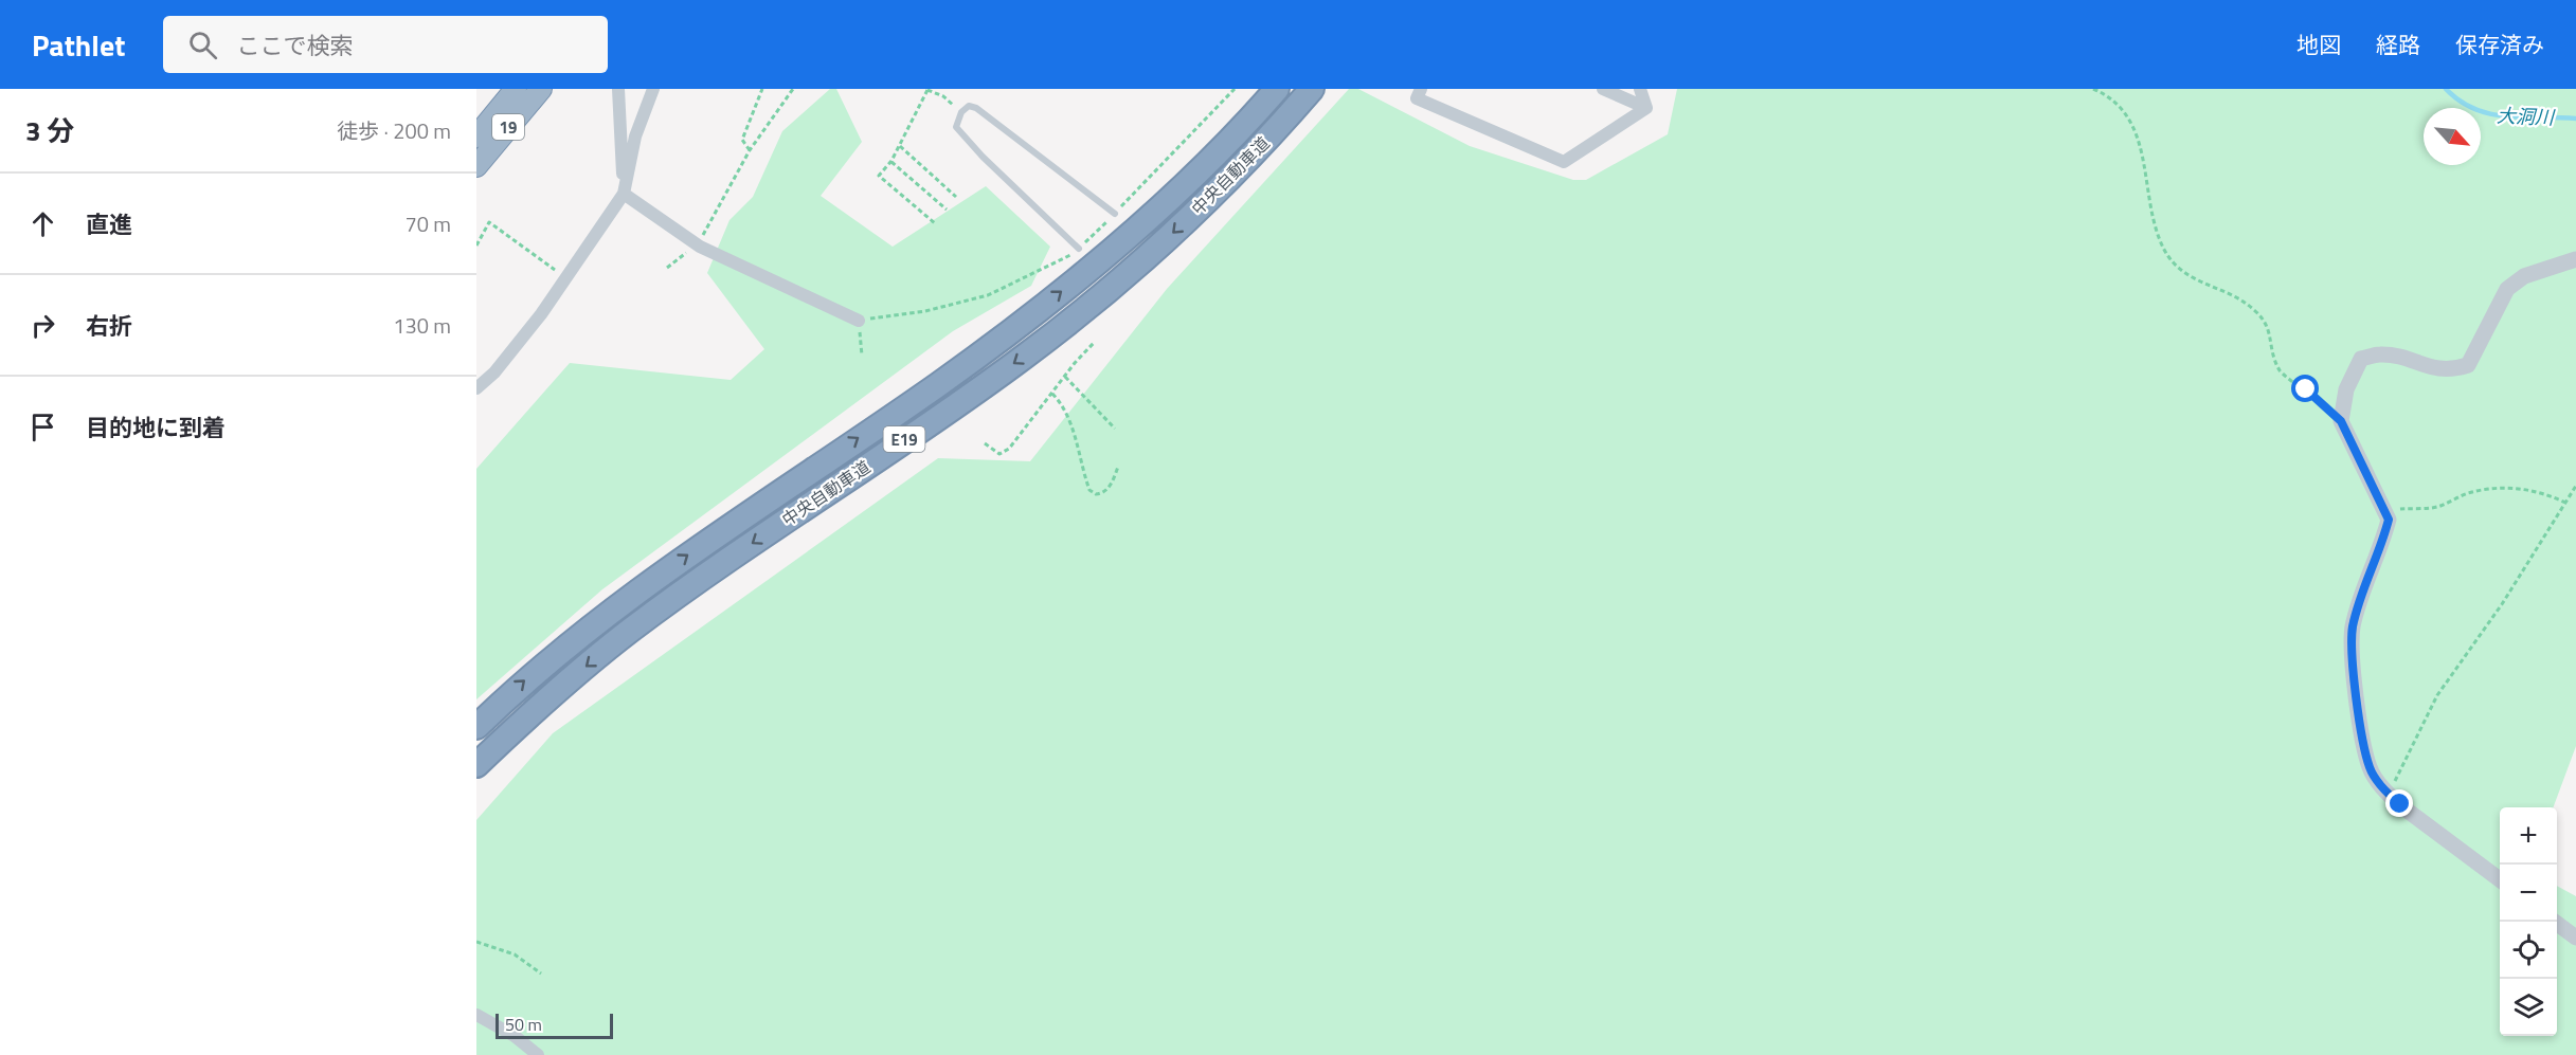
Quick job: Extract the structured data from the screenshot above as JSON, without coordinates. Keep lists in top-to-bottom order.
{
  "streets": {
    "highway": ["19", "中央自動車道", "E19"]
  },
  "water": ["大洞川"],
  "scale_bar": "50 m",
  "north": "bottom right",
  "page": {
    "header": "Pathlet",
    "search": "ここで検索",
    "nav": ["地図", "経路", "保存済み"],
    "heading": ["3 分", "徒歩 · 200 m"],
    "list": [
      ["直進", "70 m"],
      ["右折", "130 m"],
      "目的地に到着"
    ],
    "map_buttons": ["+", "−"],
    "scale": "50 m"
  }
}
